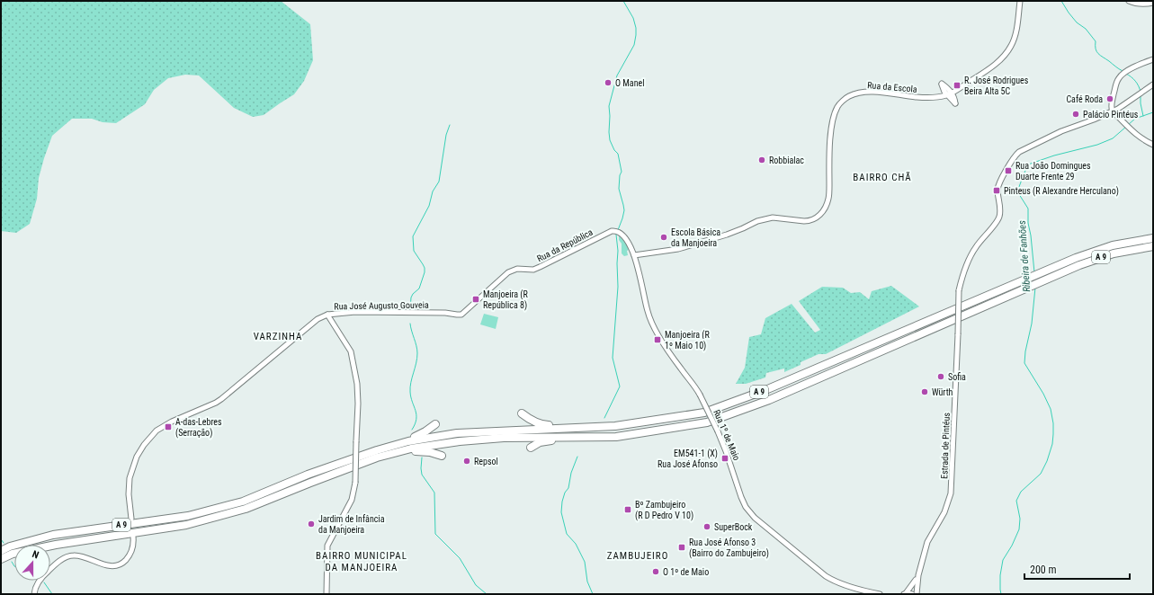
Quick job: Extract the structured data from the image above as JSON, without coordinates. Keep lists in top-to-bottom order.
{
  "streets": {
    "highway": ["A 9"],
    "street": [
      "Rua da Escola",
      "Rua da República",
      "Rua José Augusto Gouveia",
      "Rua 1º de Maio",
      "Estrada de Pintéus"
    ]
  },
  "crossings": [
    ["Rua da Escola", "Rua 1º de Maio"],
    ["Rua da República", "Rua José Augusto Gouveia"],
    ["Rua da República", "Rua 1º de Maio"]
  ],
  "districts": [
    "BAIRRO CHÃ",
    "VARZINHA",
    "BAIRRO MUNICIPAL DA MANJOEIRA",
    "ZAMBUJEIRO"
  ],
  "water": ["Ribeira de Fanhões"],
  "places": {
    "other": [
      "O Manel",
      "Café Roda",
      "Palácio Pintéus",
      "Robbialac",
      "Escola Básica da Manjoeira",
      "Sofia",
      "Würth",
      "Repsol",
      "Jardim de Infância da Manjoeira",
      "SuperBock",
      "O 1º de Maio"
    ],
    "transit": [
      "R. José Rodrigues Beira Alta 5C",
      "Rua João Domingues Duarte Frente 29",
      "Pinteus (R Alexandre Herculano)",
      "Manjoeira (R República 8)",
      "Manjoeira (R 1º Maio 10)",
      "A-das-Lebres (Serração)",
      "EM541-1 (X) Rua José Afonso",
      "Bº Zambujeiro (R D Pedro V 10)",
      "Rua José Afonso 3 (Bairro do Zambujeiro)"
    ]
  },
  "scale_bar": "200 m",
  "north": "top"
}
